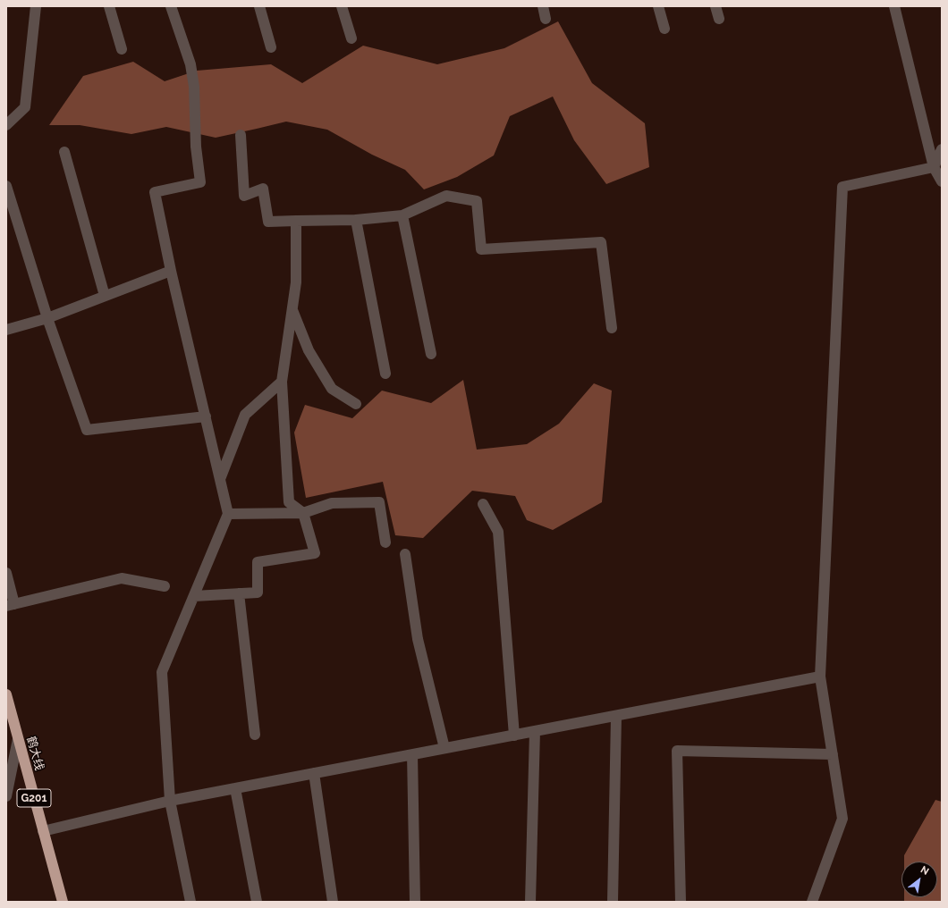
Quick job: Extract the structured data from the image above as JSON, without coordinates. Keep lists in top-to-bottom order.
{
  "streets": {
    "highway": ["鹤大线", "G201"]
  },
  "north": "top right"
}
